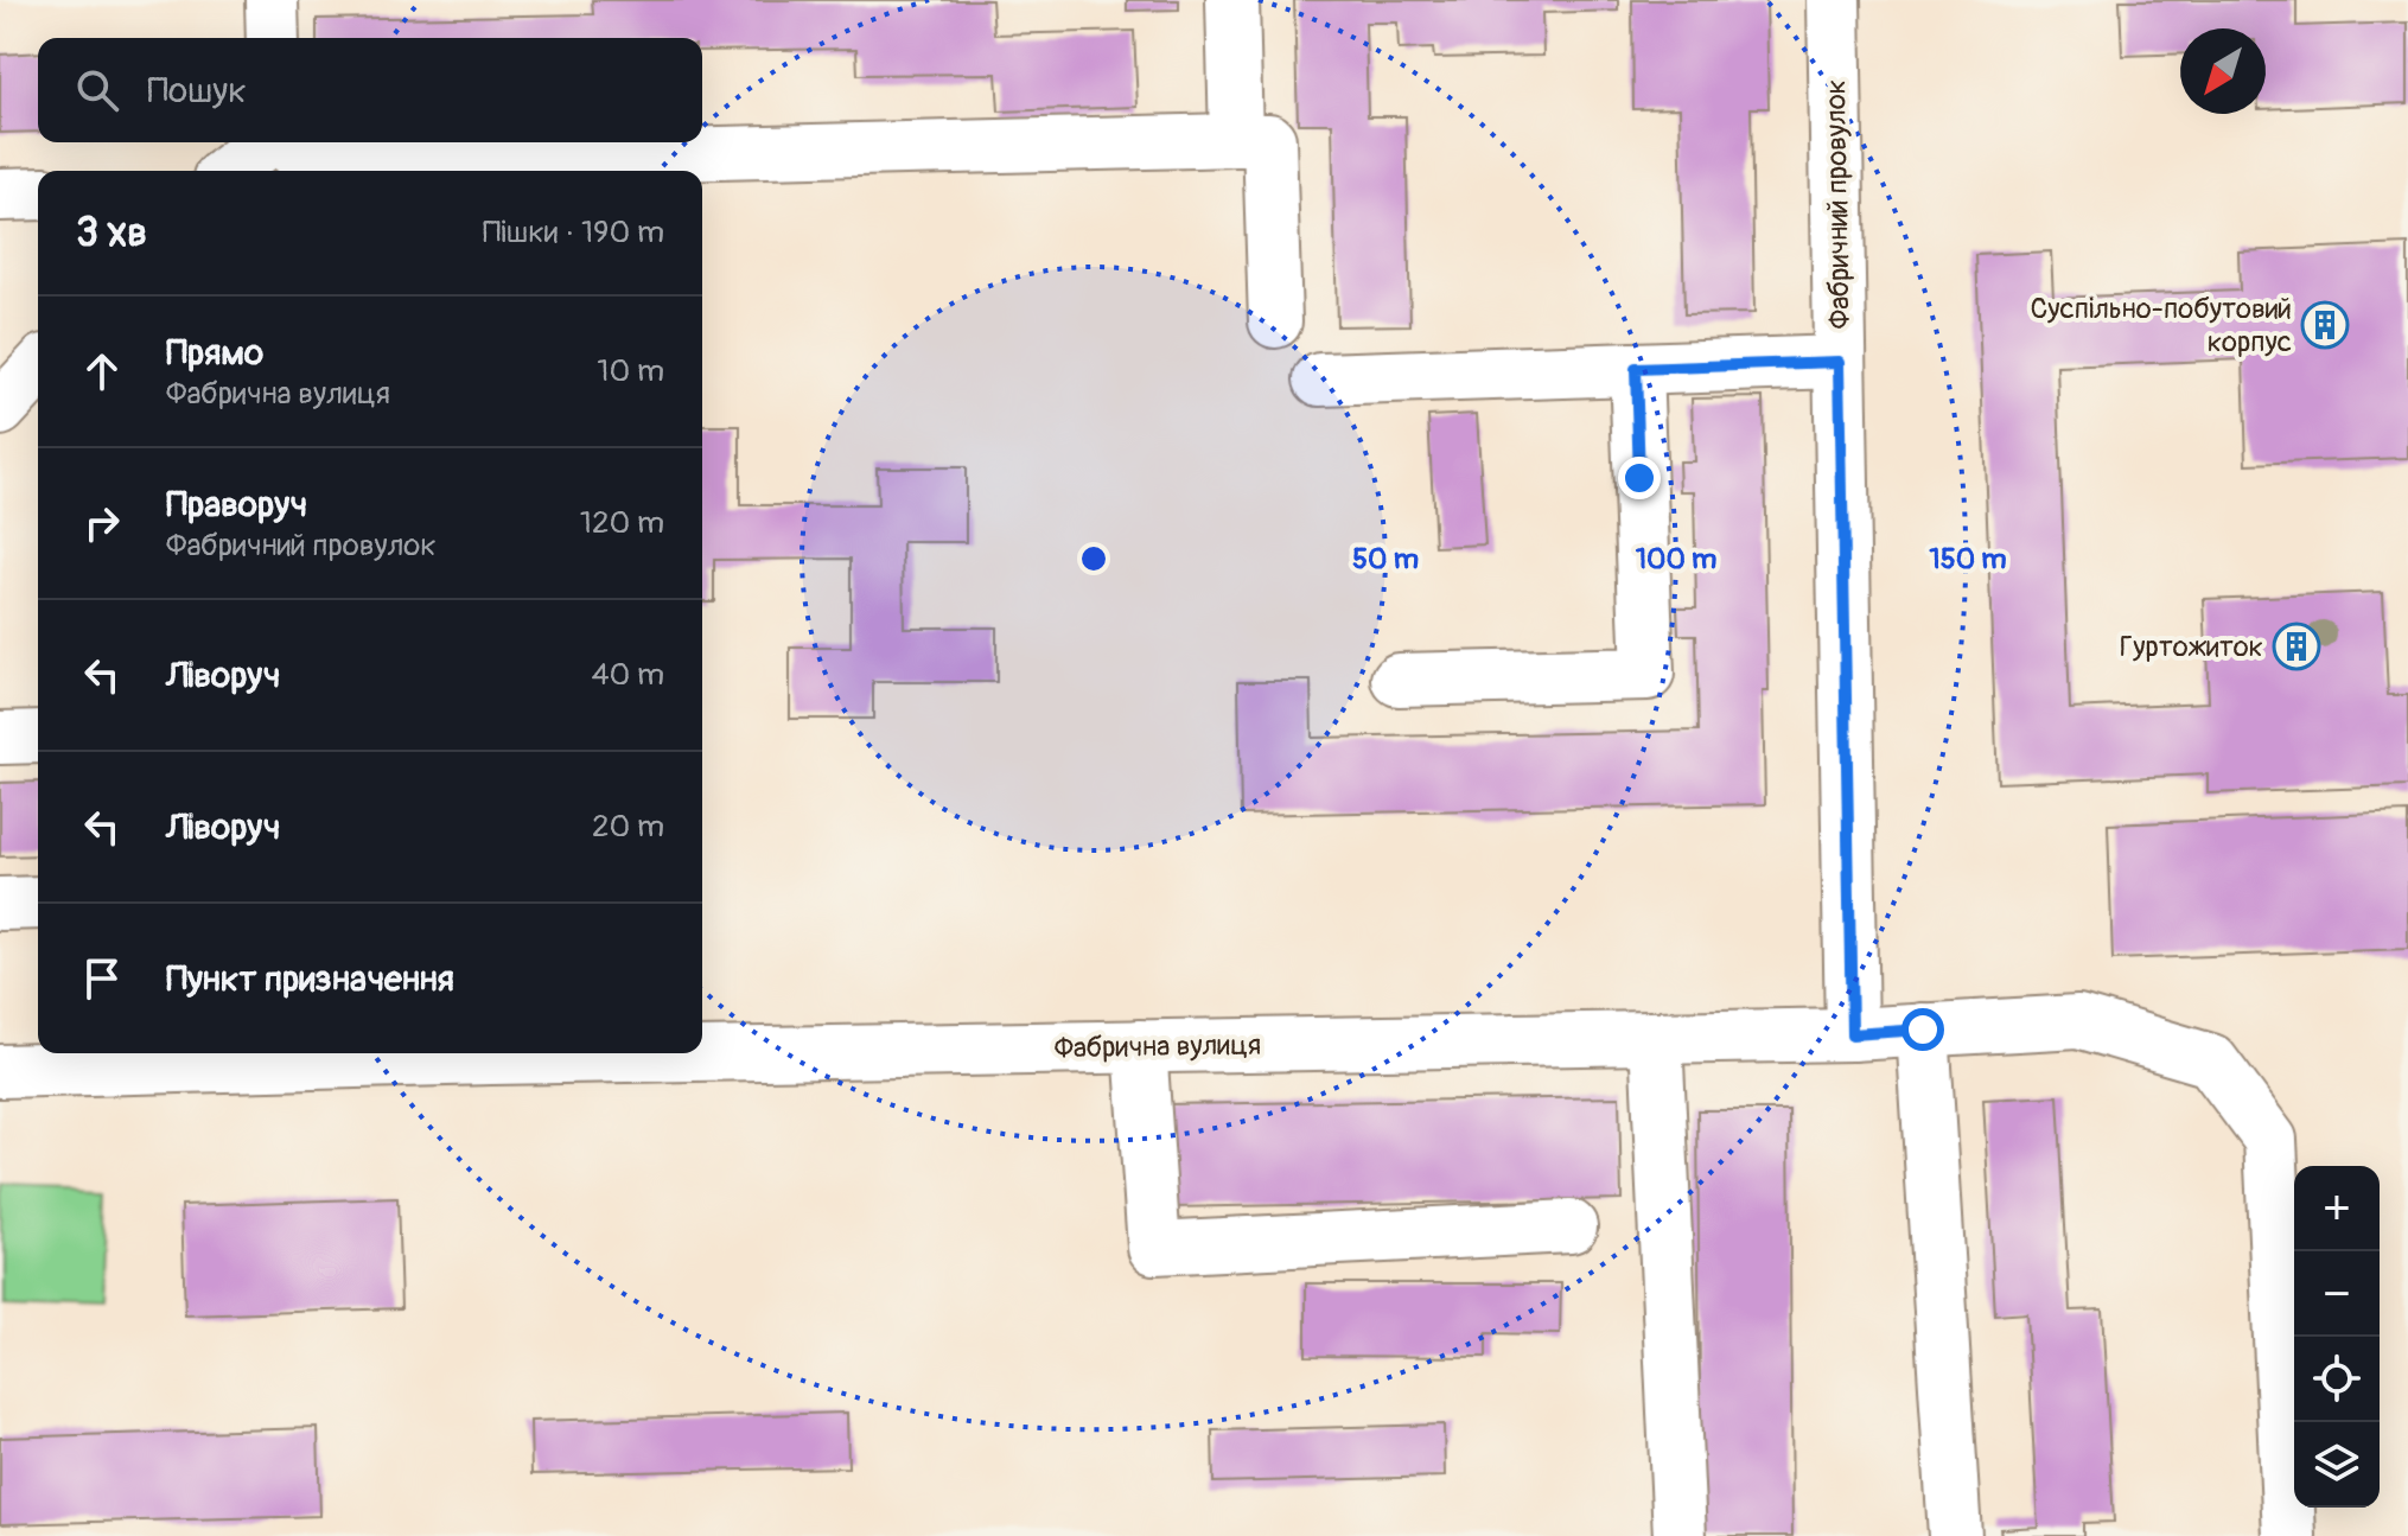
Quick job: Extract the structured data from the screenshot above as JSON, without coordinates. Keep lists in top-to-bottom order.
{
  "streets": {
    "street": ["Фабричний провулок", "Фабрична вулиця"]
  },
  "crossings": [
    ["Фабричний провулок", "Фабрична вулиця"]
  ],
  "places": {
    "building": ["Суспільно-побутовий корпус", "Гуртожиток"]
  },
  "north": "bottom left",
  "page": {
    "search": "Пошук",
    "heading": ["3 хв", "Пішки · 190 m"],
    "list": [
      ["Прямо", "Фабрична вулиця", "10 m"],
      ["Праворуч", "Фабричний провулок", "120 m"],
      ["Ліворуч", "40 m"],
      ["Ліворуч", "20 m"],
      "Пункт призначення"
    ],
    "map_buttons": ["+", "−"]
  },
  "rings": ["50 m", "100 m", "150 m"]
}
